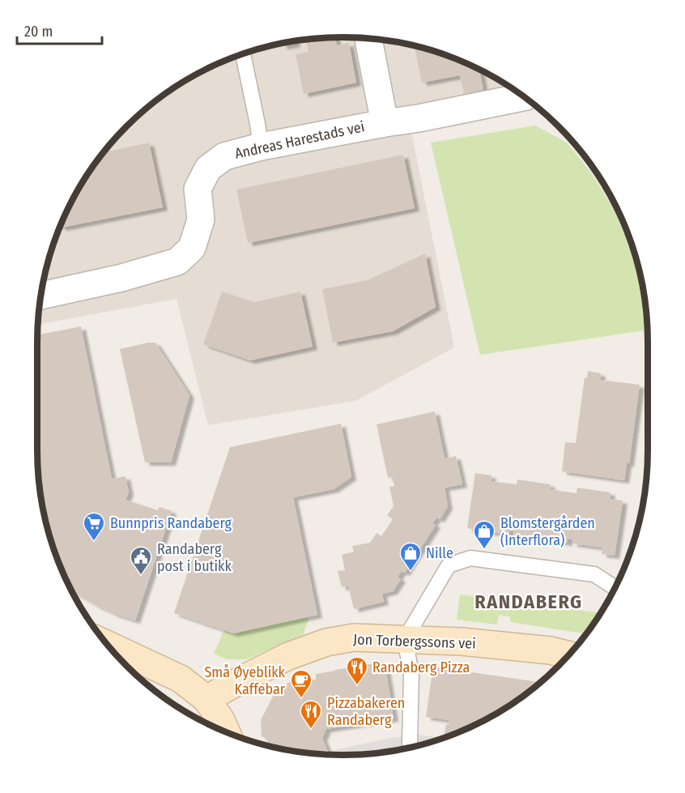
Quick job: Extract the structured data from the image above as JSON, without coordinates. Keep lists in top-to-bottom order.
{
  "streets": {
    "street": ["Andreas Harestads vei", "Jon Torbergssons vei"]
  },
  "districts": ["RANDABERG"],
  "places": {
    "supermarket": ["Bunnpris Randaberg"],
    "shop": ["Blomstergården (Interflora)", "Nille"],
    "public building": ["Randaberg post i butikk"],
    "restaurant": ["Randaberg Pizza", "Pizzabakeren Randaberg"],
    "cafe": ["Små Øyeblikk Kaffebar"]
  },
  "scale_bar": "20 m"
}
